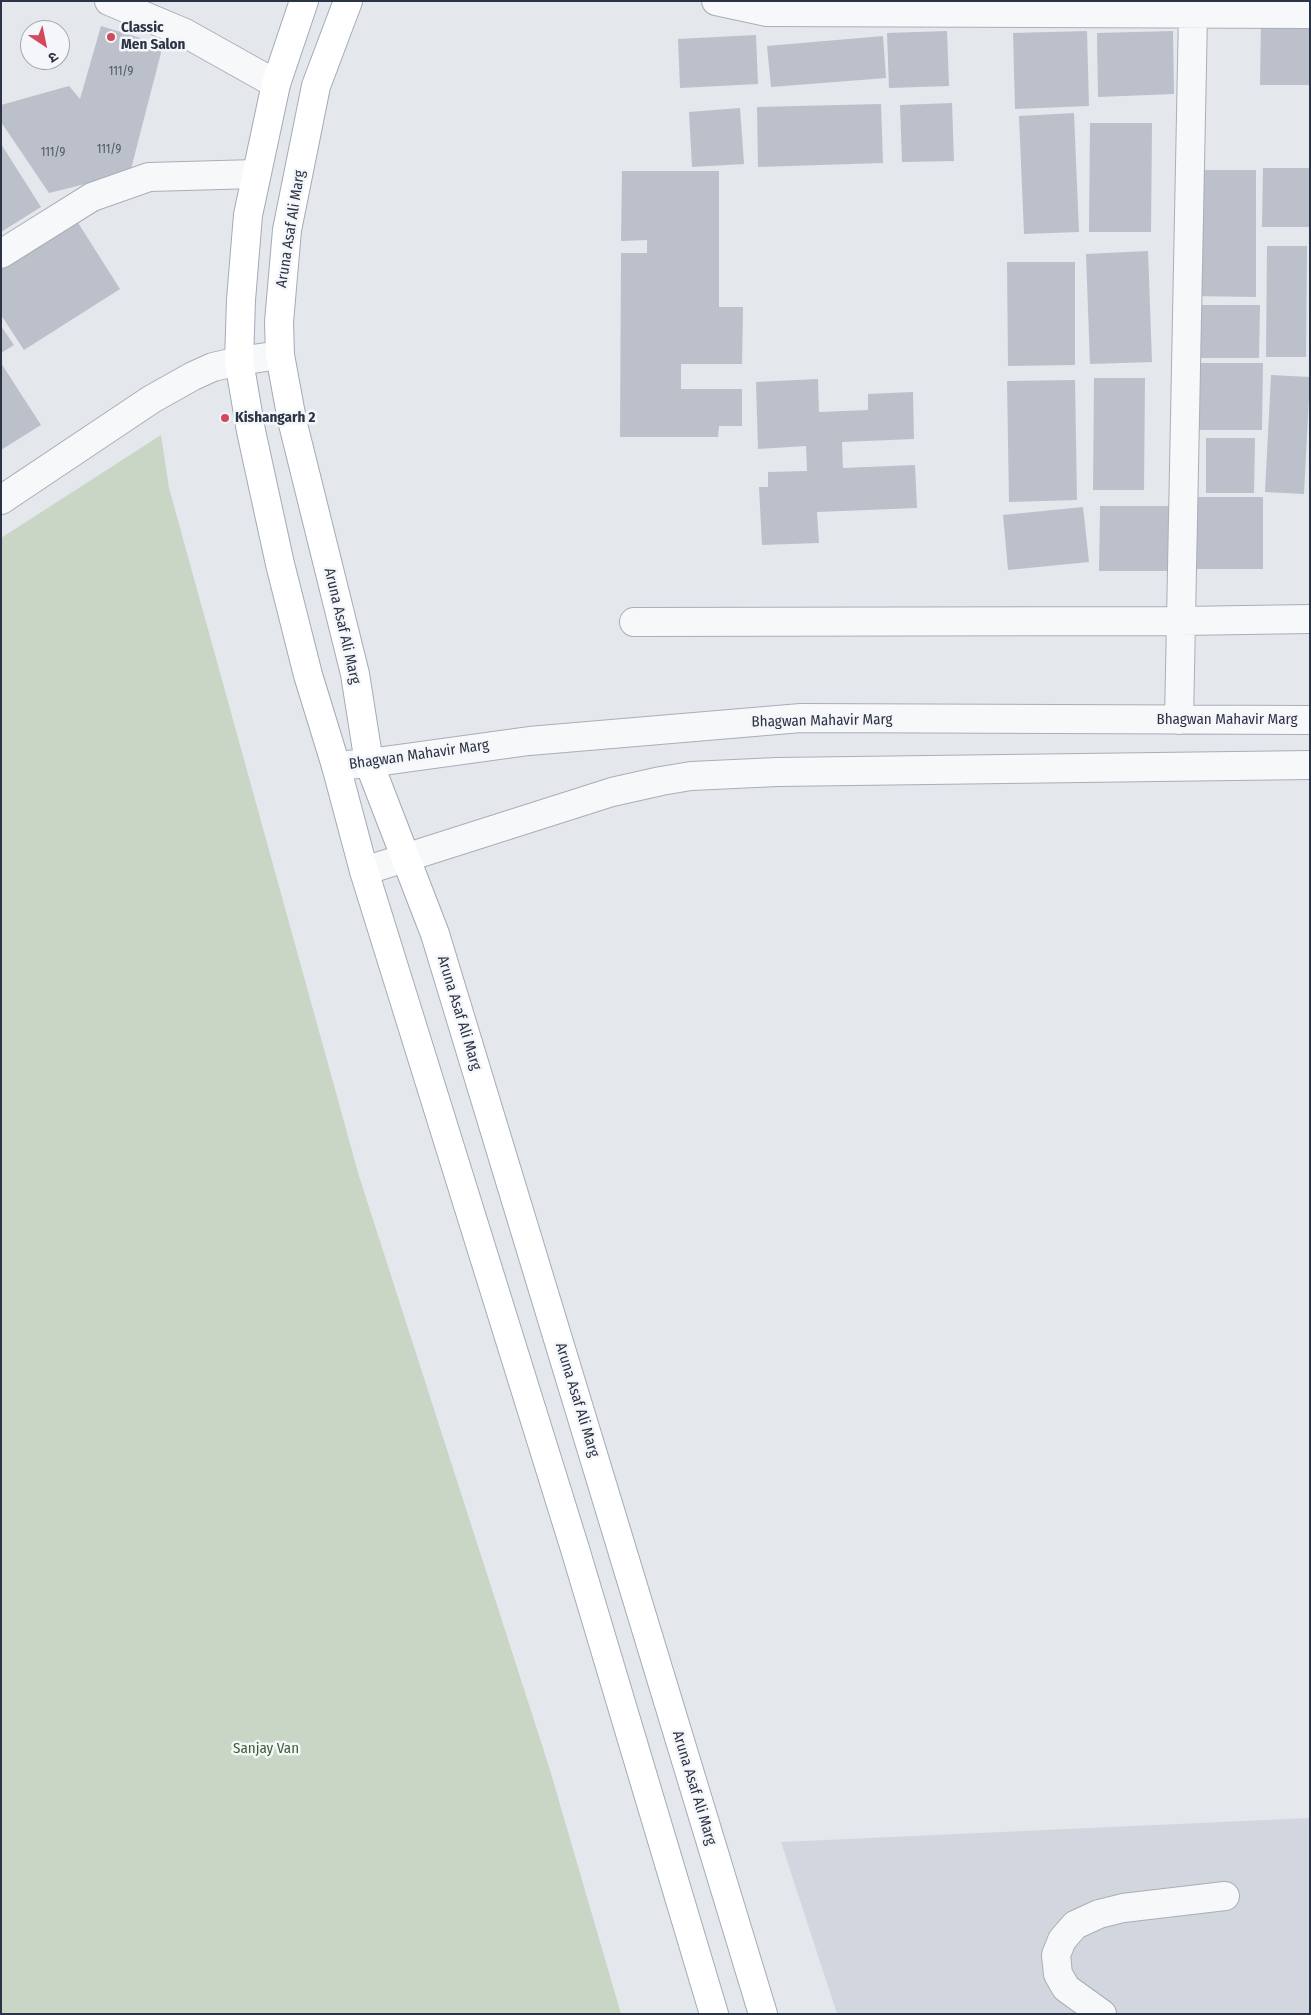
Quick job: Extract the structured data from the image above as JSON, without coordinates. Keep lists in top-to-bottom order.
{
  "streets": {
    "main road": ["Aruna Asaf Ali Marg"],
    "street": ["Bhagwan Mahavir Marg"]
  },
  "crossings": [
    ["Aruna Asaf Ali Marg", "Bhagwan Mahavir Marg"]
  ],
  "parks": ["Sanjay Van"],
  "places": ["Classic Men Salon", "Kishangarh 2"],
  "house_numbers": ["111/9", "111/9", "111/9"],
  "north": "bottom right"
}
